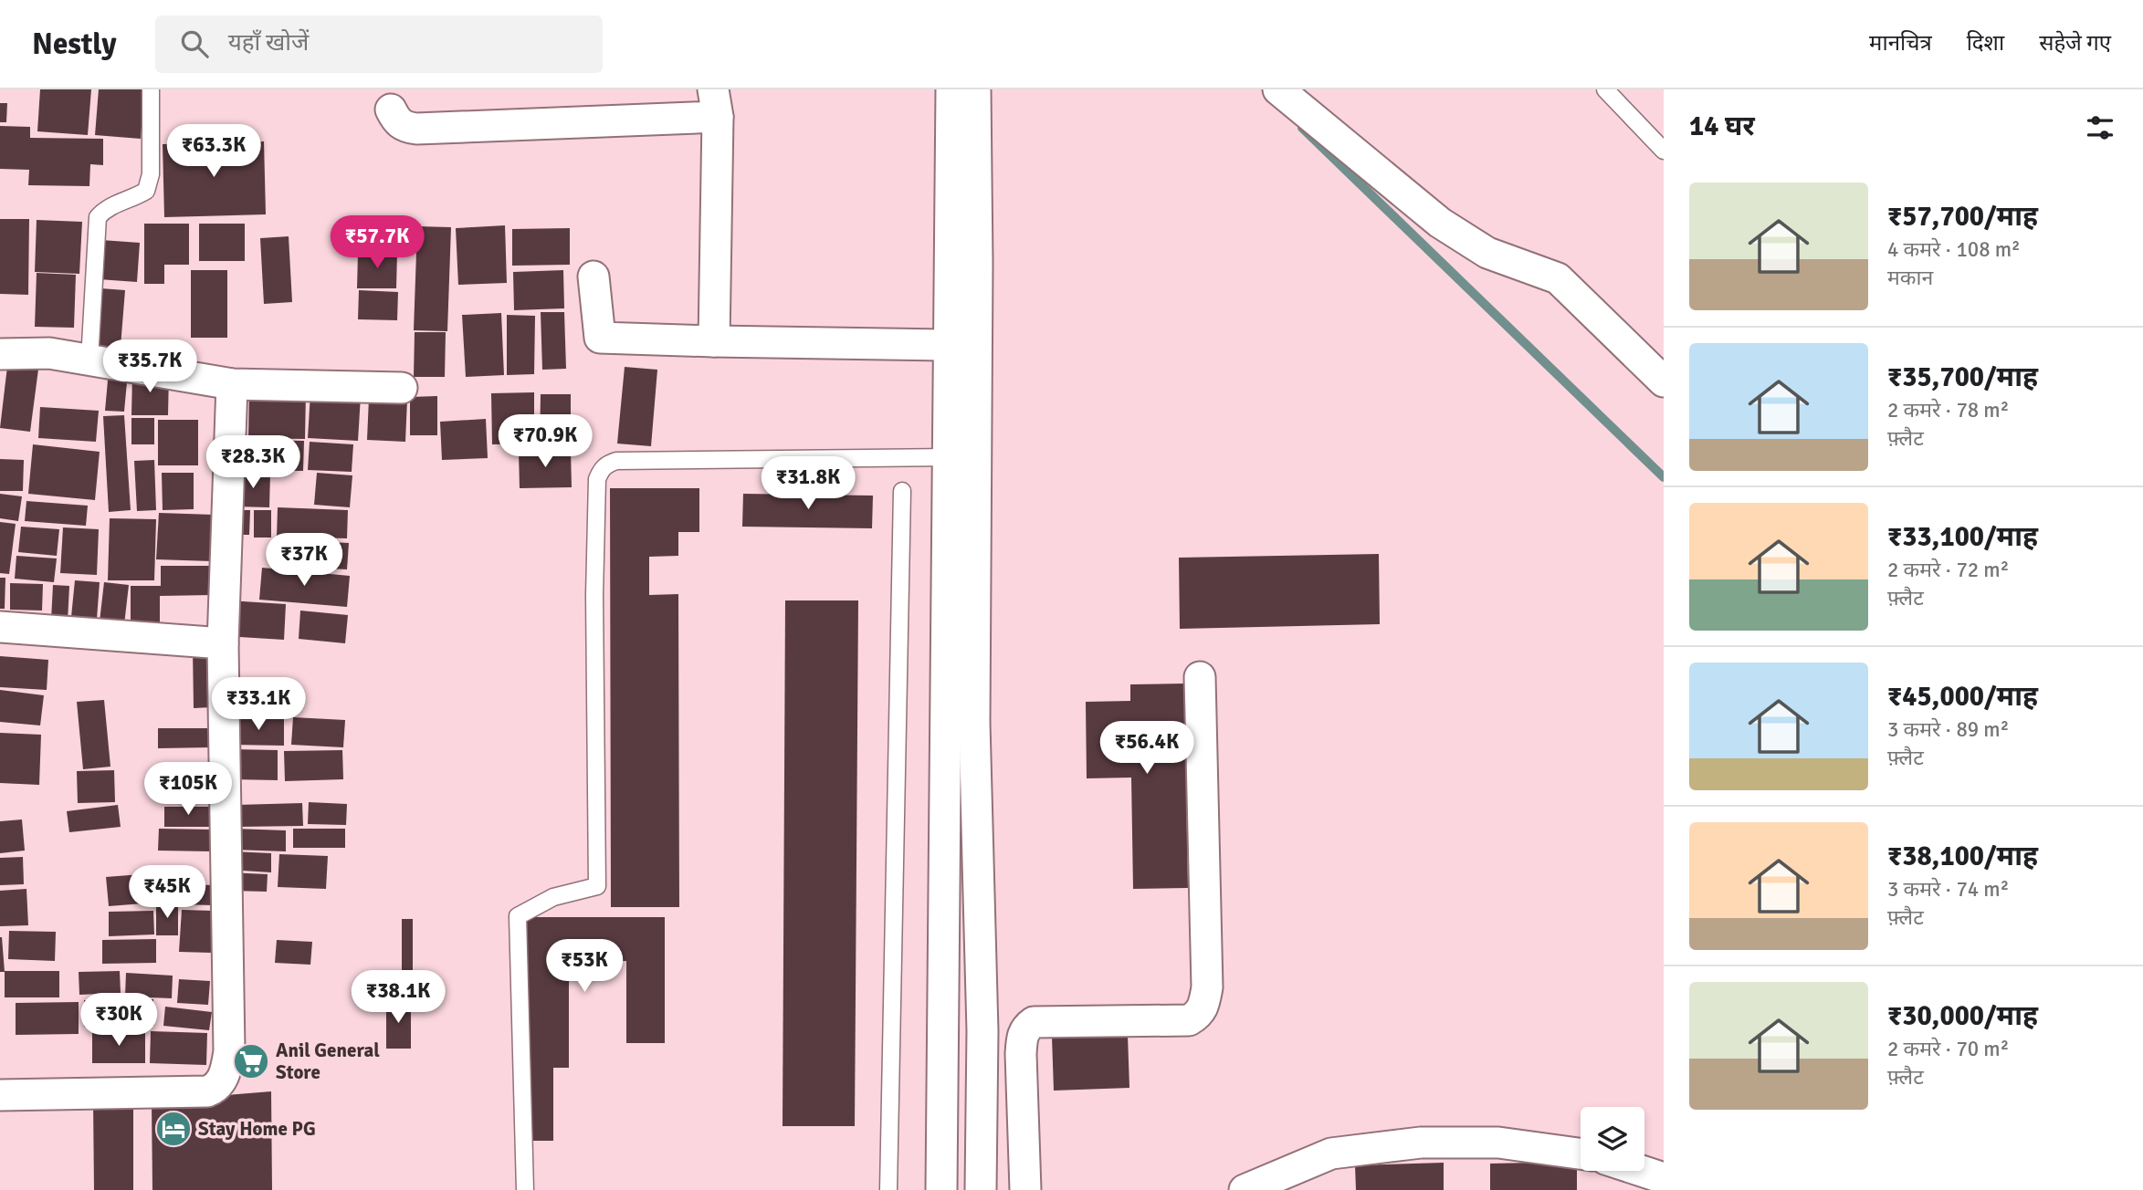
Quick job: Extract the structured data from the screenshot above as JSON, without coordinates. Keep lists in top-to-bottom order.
{
  "places": {
    "supermarket": ["Anil General Store"],
    "hotel": ["Stay Home PG"]
  },
  "page": {
    "header": "Nestly",
    "search": "यहाँ खोजें",
    "nav": ["मानचित्र", "दिशा", "सहेजे गए"],
    "heading": "14 घर",
    "price": [
      "₹63.3K",
      "₹57.7K",
      "₹35.7K",
      "₹70.9K",
      "₹28.3K",
      "₹31.8K",
      "₹37K",
      "₹33.1K",
      "₹56.4K",
      "₹105K",
      "₹45K",
      "₹53K",
      "₹38.1K",
      "₹30K"
    ],
    "list": [
      {
        "name": "₹57,700/माह",
        "note": "4 कमरे · 108 m² · मकान"
      },
      {
        "name": "₹35,700/माह",
        "note": "2 कमरे · 78 m² · फ़्लैट"
      },
      {
        "name": "₹33,100/माह",
        "note": "2 कमरे · 72 m² · फ़्लैट"
      },
      {
        "name": "₹45,000/माह",
        "note": "3 कमरे · 89 m² · फ़्लैट"
      },
      {
        "name": "₹38,100/माह",
        "note": "3 कमरे · 74 m² · फ़्लैट"
      },
      {
        "name": "₹30,000/माह",
        "note": "2 कमरे · 70 m² · फ़्लैट"
      }
    ]
  }
}
